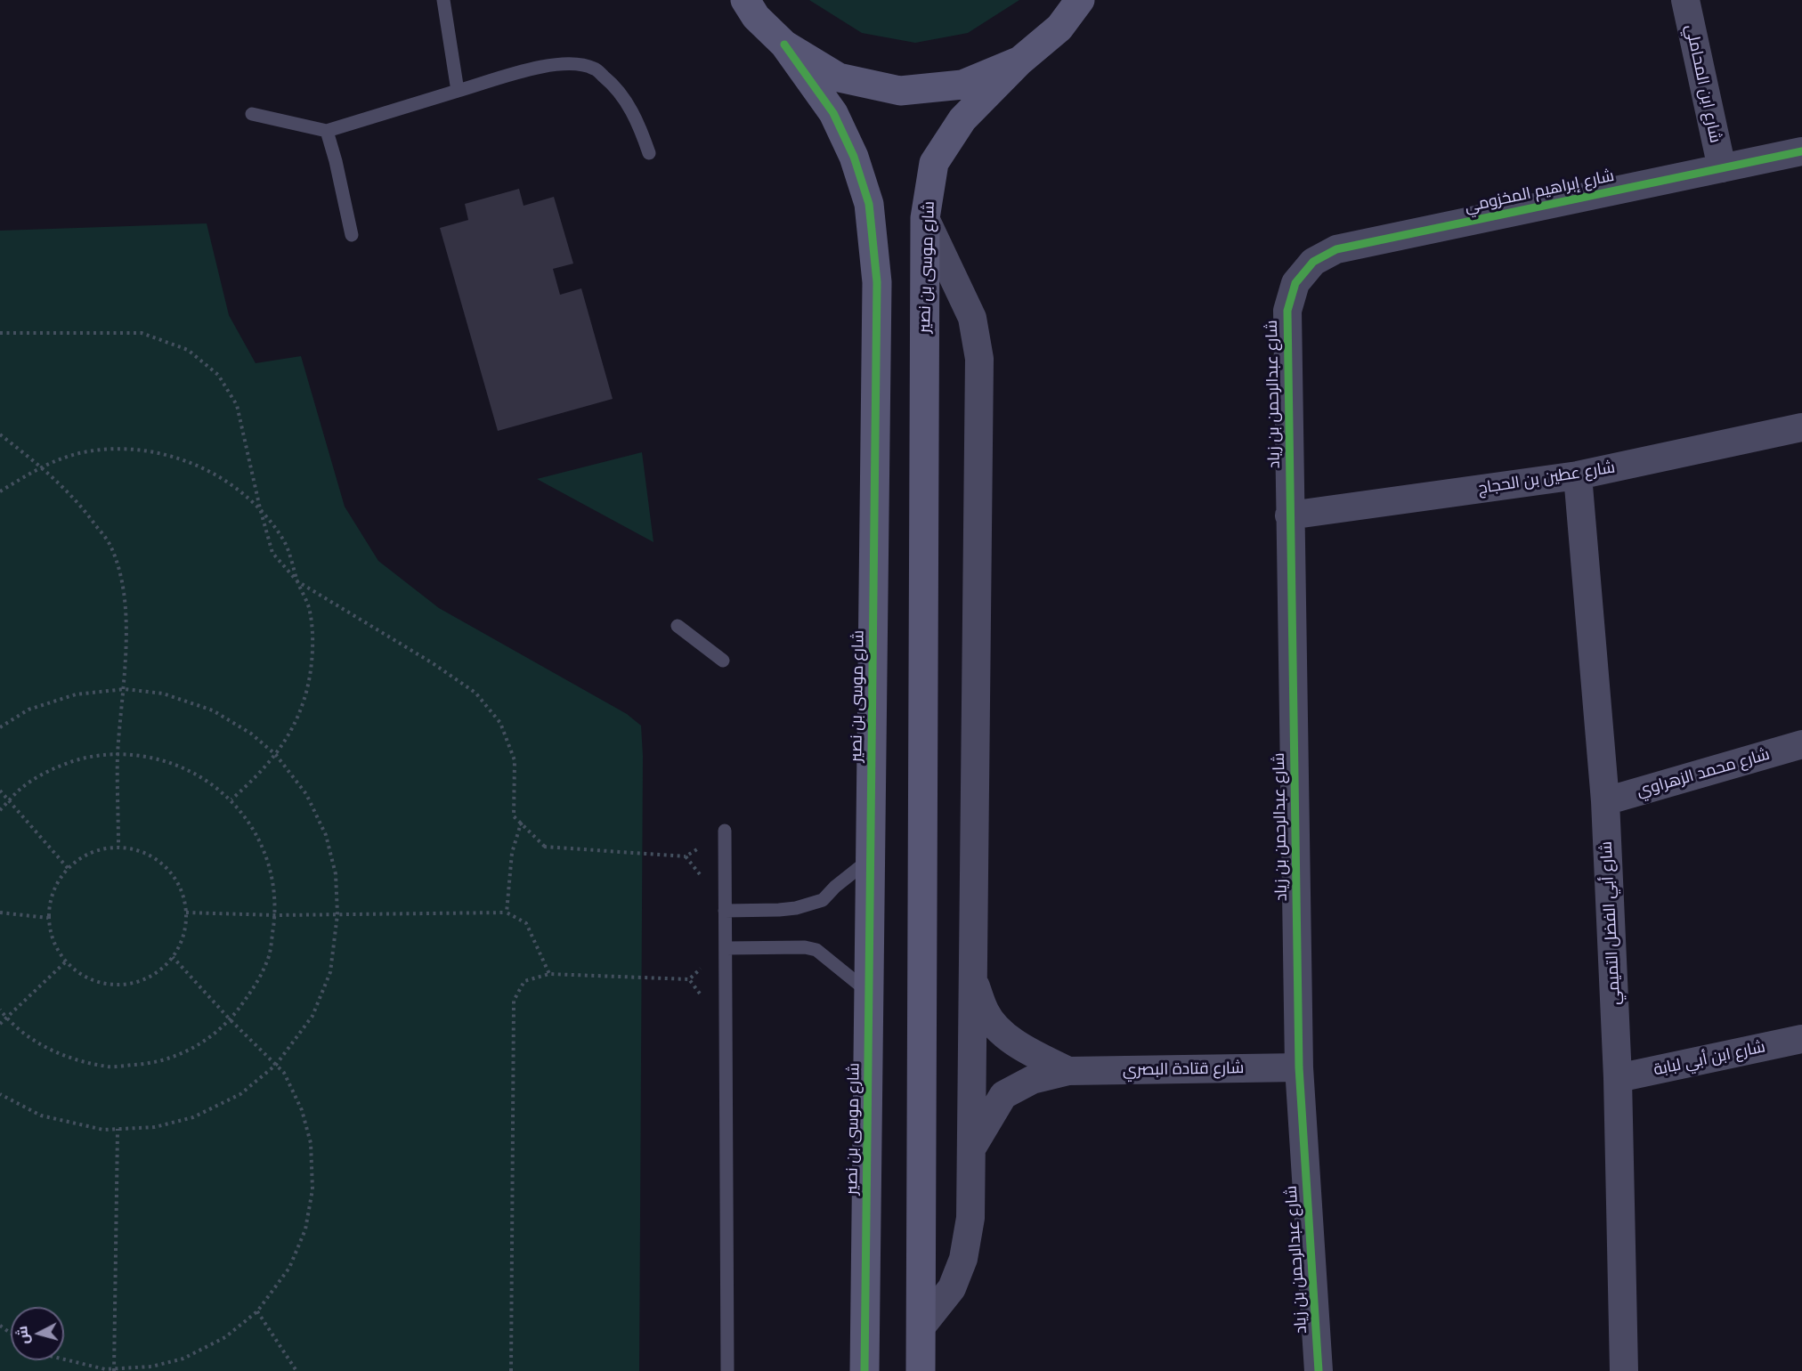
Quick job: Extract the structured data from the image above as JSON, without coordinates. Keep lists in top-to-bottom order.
{
  "streets": {
    "street": [
      "شارع ابن المحاملي",
      "شارع إبراهيم المخزومي",
      "شارع موسى بن نصير",
      "شارع عبدالرحمن بن زياد",
      "شارع عطين بن الحجاج",
      "شارع محمد الزهراوي",
      "شارع أبي الفضل التميمي",
      "شارع ابن أبي لبابة",
      "شارع قتادة البصري"
    ]
  },
  "crossings": [
    ["شارع ابن المحاملي", "شارع إبراهيم المخزومي"],
    ["شارع إبراهيم المخزومي", "شارع عبدالرحمن بن زياد"],
    ["شارع عبدالرحمن بن زياد", "شارع عطين بن الحجاج"],
    ["شارع عبدالرحمن بن زياد", "شارع قتادة البصري"],
    ["شارع عطين بن الحجاج", "شارع أبي الفضل التميمي"],
    ["شارع محمد الزهراوي", "شارع أبي الفضل التميمي"],
    ["شارع أبي الفضل التميمي", "شارع ابن أبي لبابة"]
  ],
  "north": "left"
}
